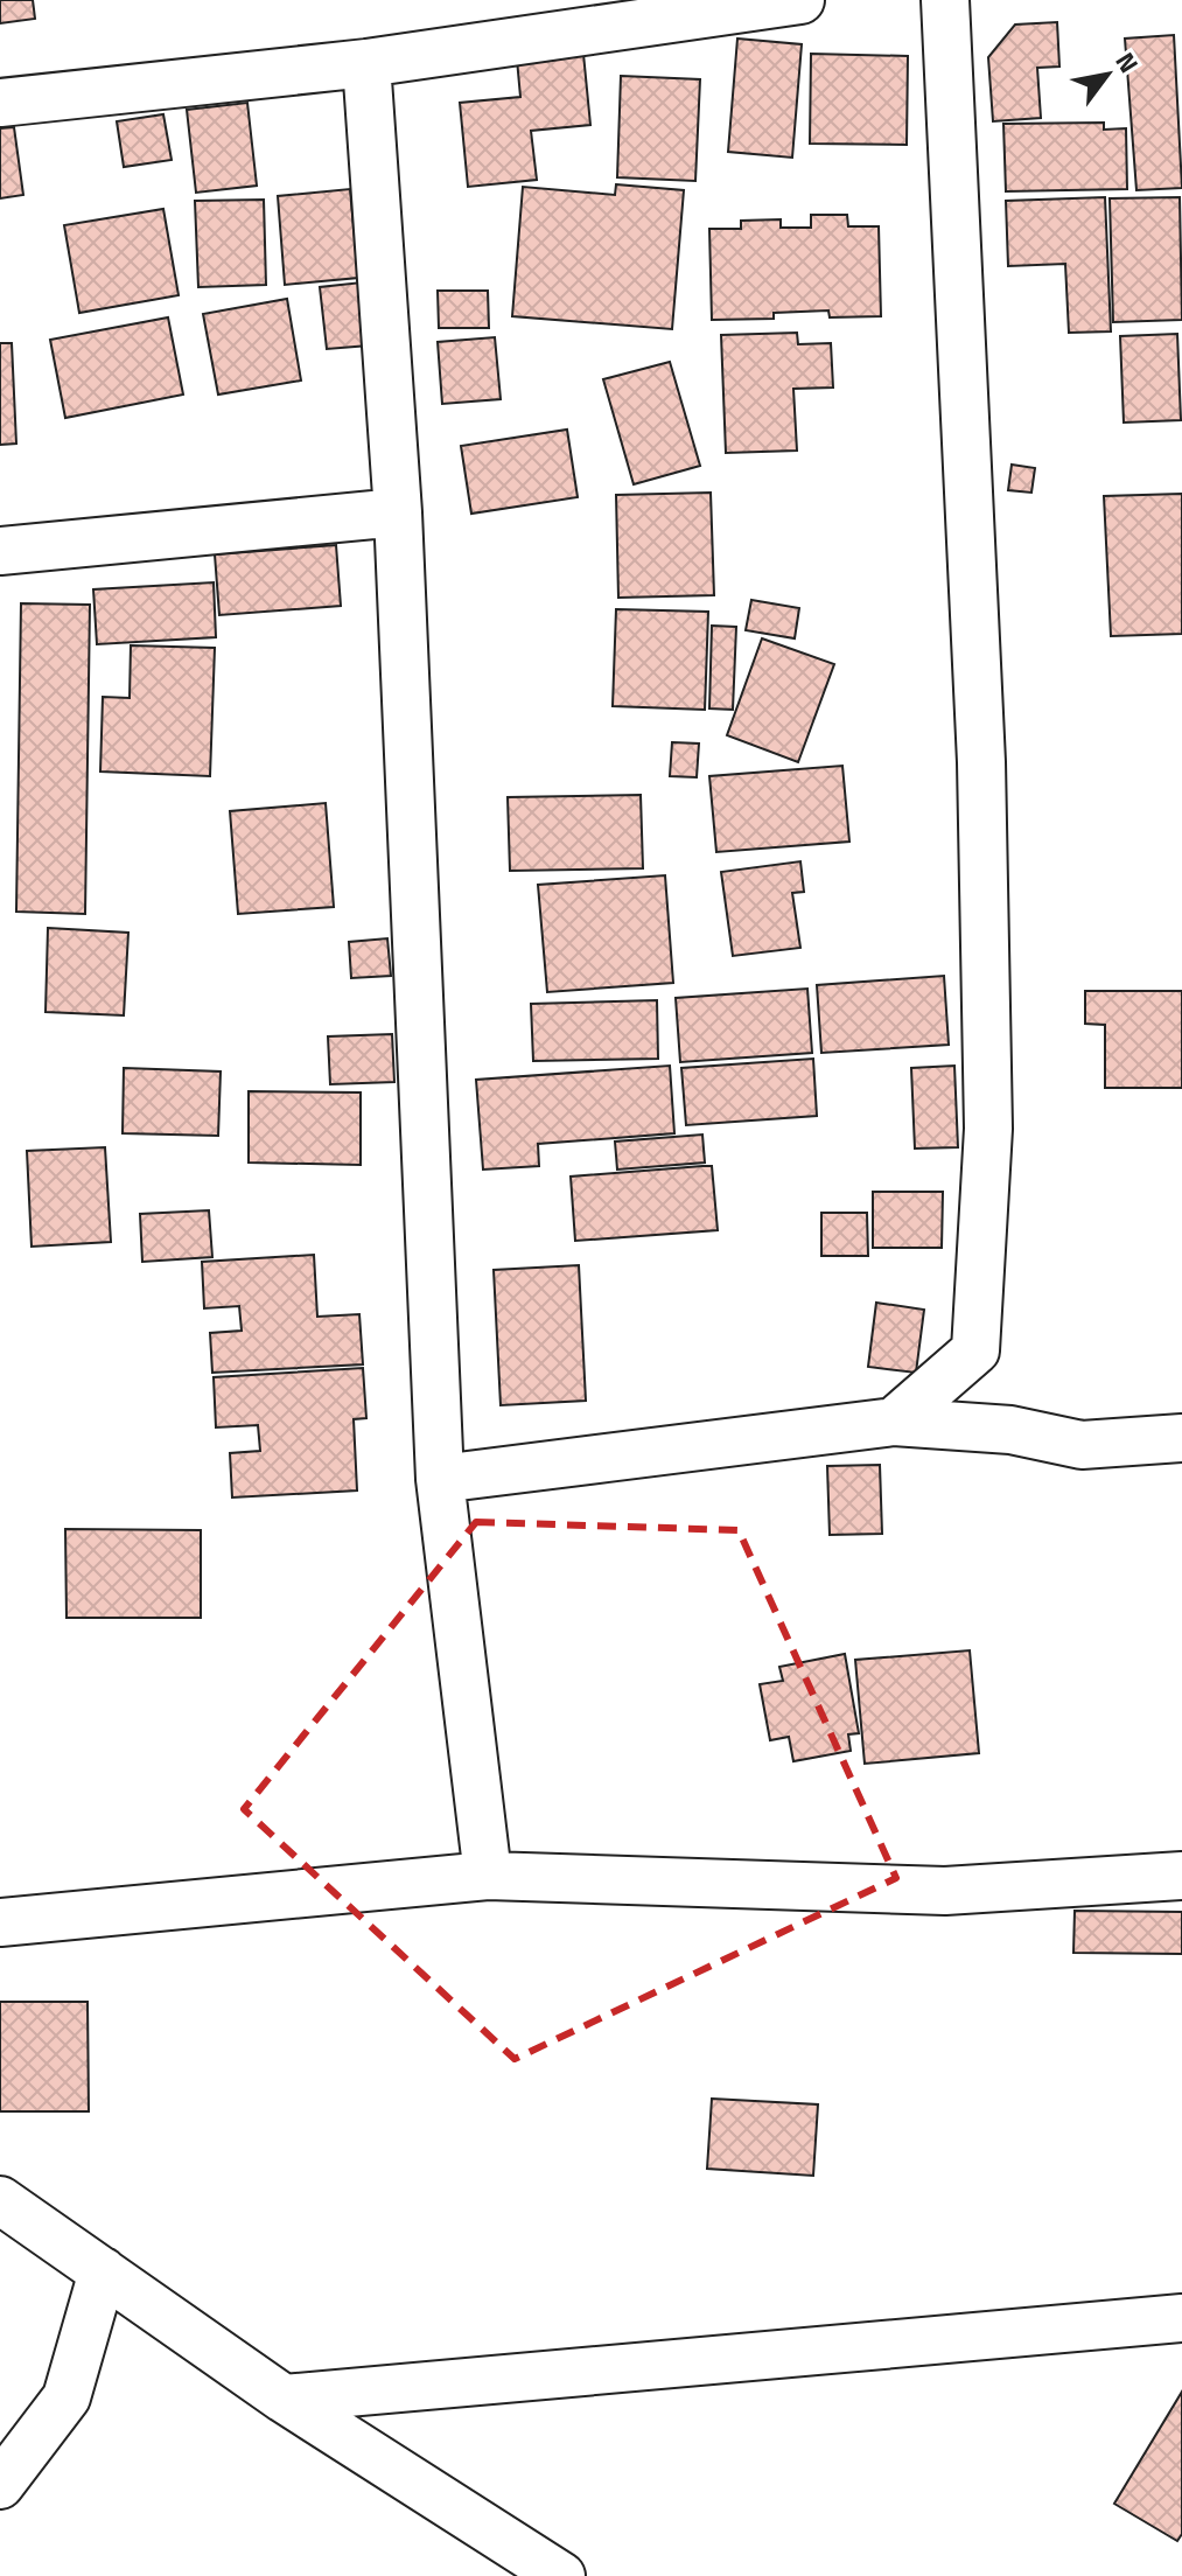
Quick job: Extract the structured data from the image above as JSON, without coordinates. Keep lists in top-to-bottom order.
{
  "north": "top right"
}
